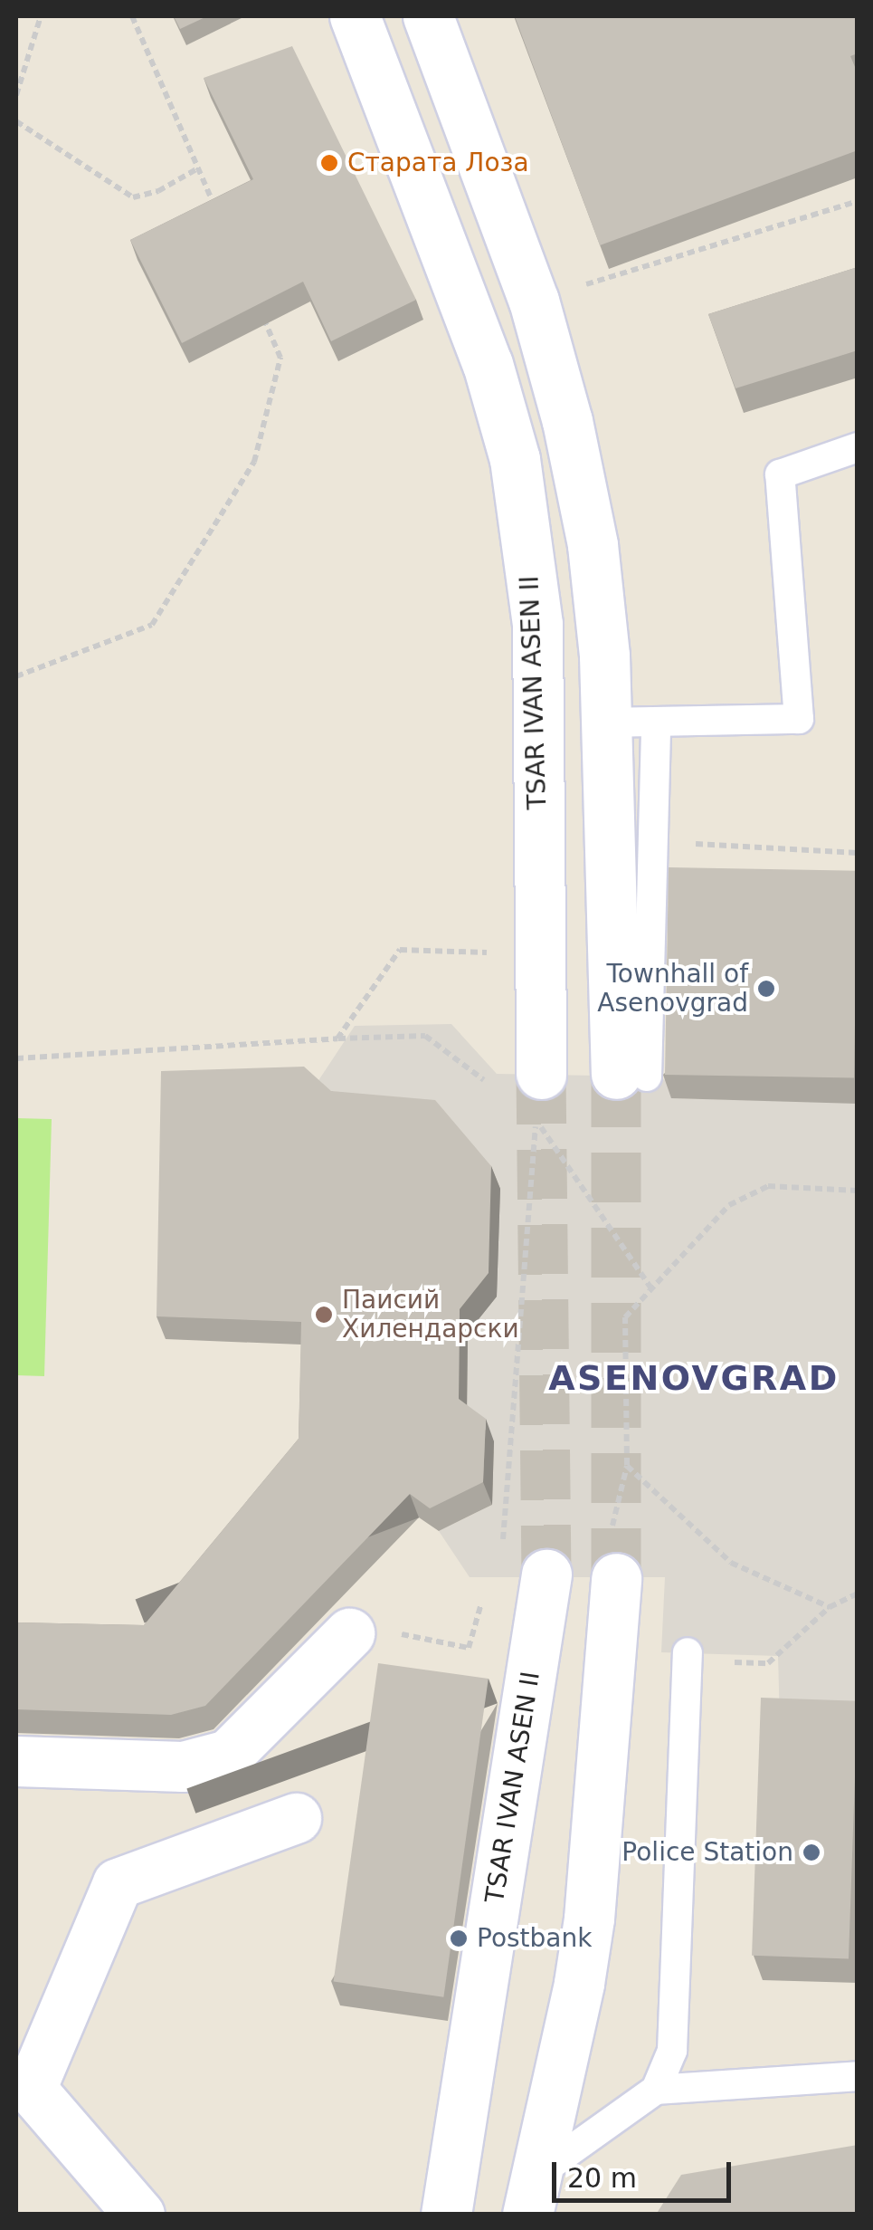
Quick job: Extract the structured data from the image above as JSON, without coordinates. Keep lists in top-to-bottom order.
{
  "streets": {
    "street": ["TSAR IVAN ASEN II"]
  },
  "districts": ["ASENOVGRAD"],
  "places": [
    "Старата Лоза",
    "Townhall of Asenovgrad",
    "Паисий Хилендарски",
    "Police Station",
    "Postbank"
  ],
  "scale_bar": "20 m"
}
